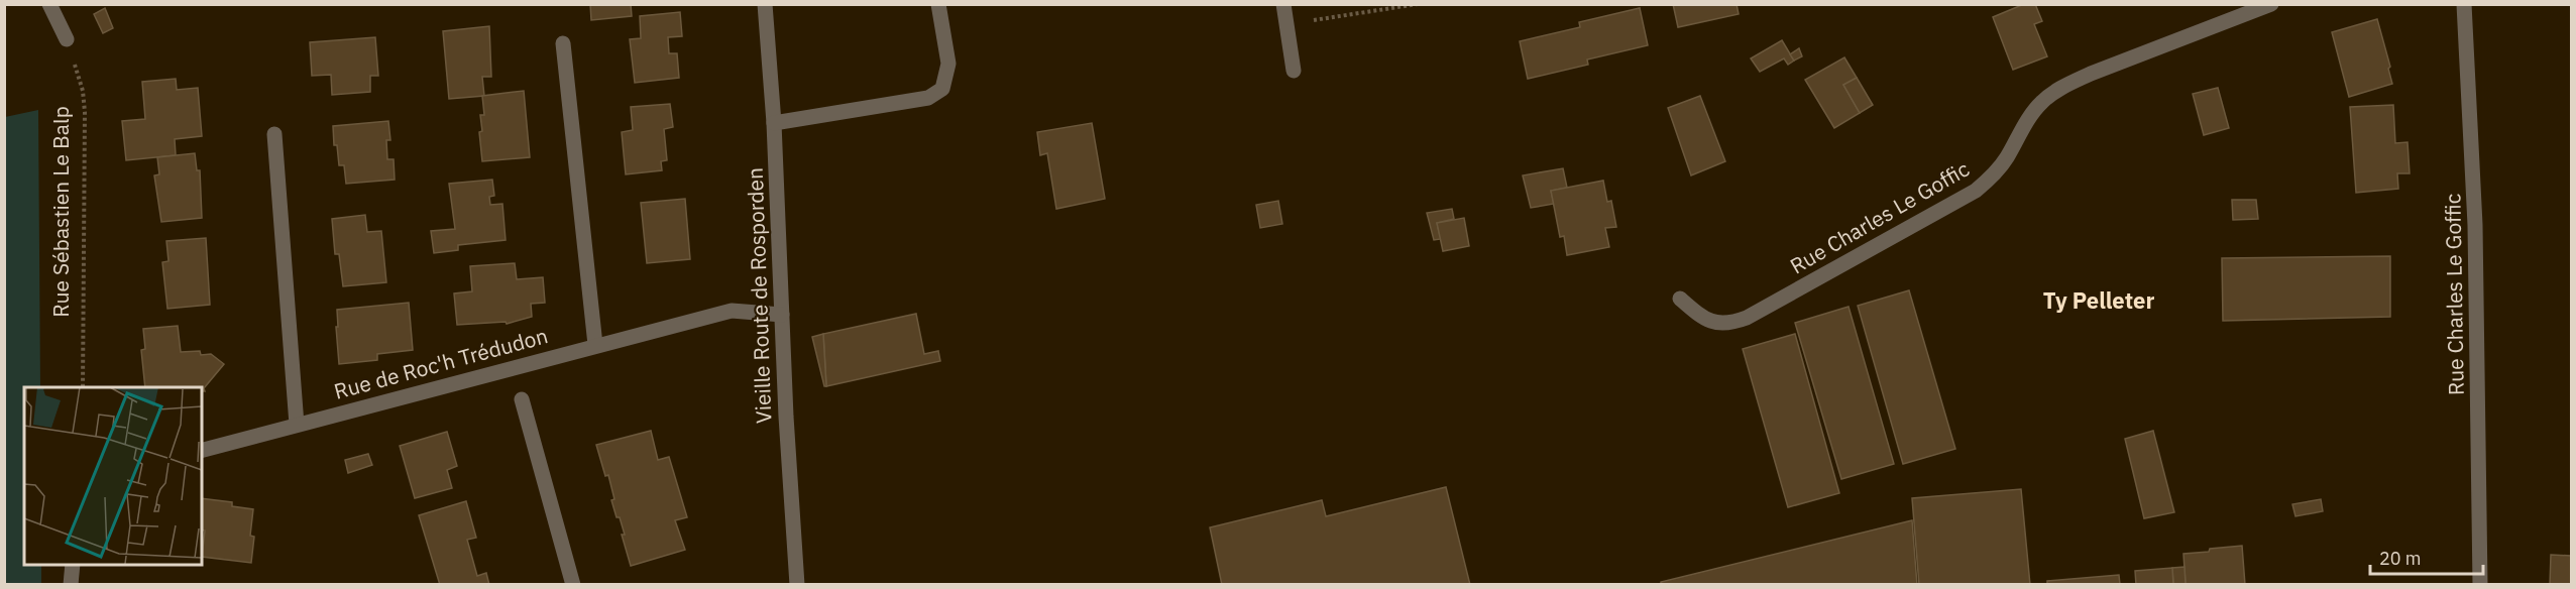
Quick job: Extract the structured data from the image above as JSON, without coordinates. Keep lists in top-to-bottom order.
{
  "streets": {
    "street": ["Rue Charles Le Goffic", "Vieille Route de Rosporden", "Rue de Roc'h Trédudon"],
    "path": ["Rue Sébastien Le Balp"]
  },
  "crossings": [
    ["Vieille Route de Rosporden", "Rue de Roc'h Trédudon"]
  ],
  "districts": ["Ty Pelleter"],
  "scale_bar": "20 m"
}
